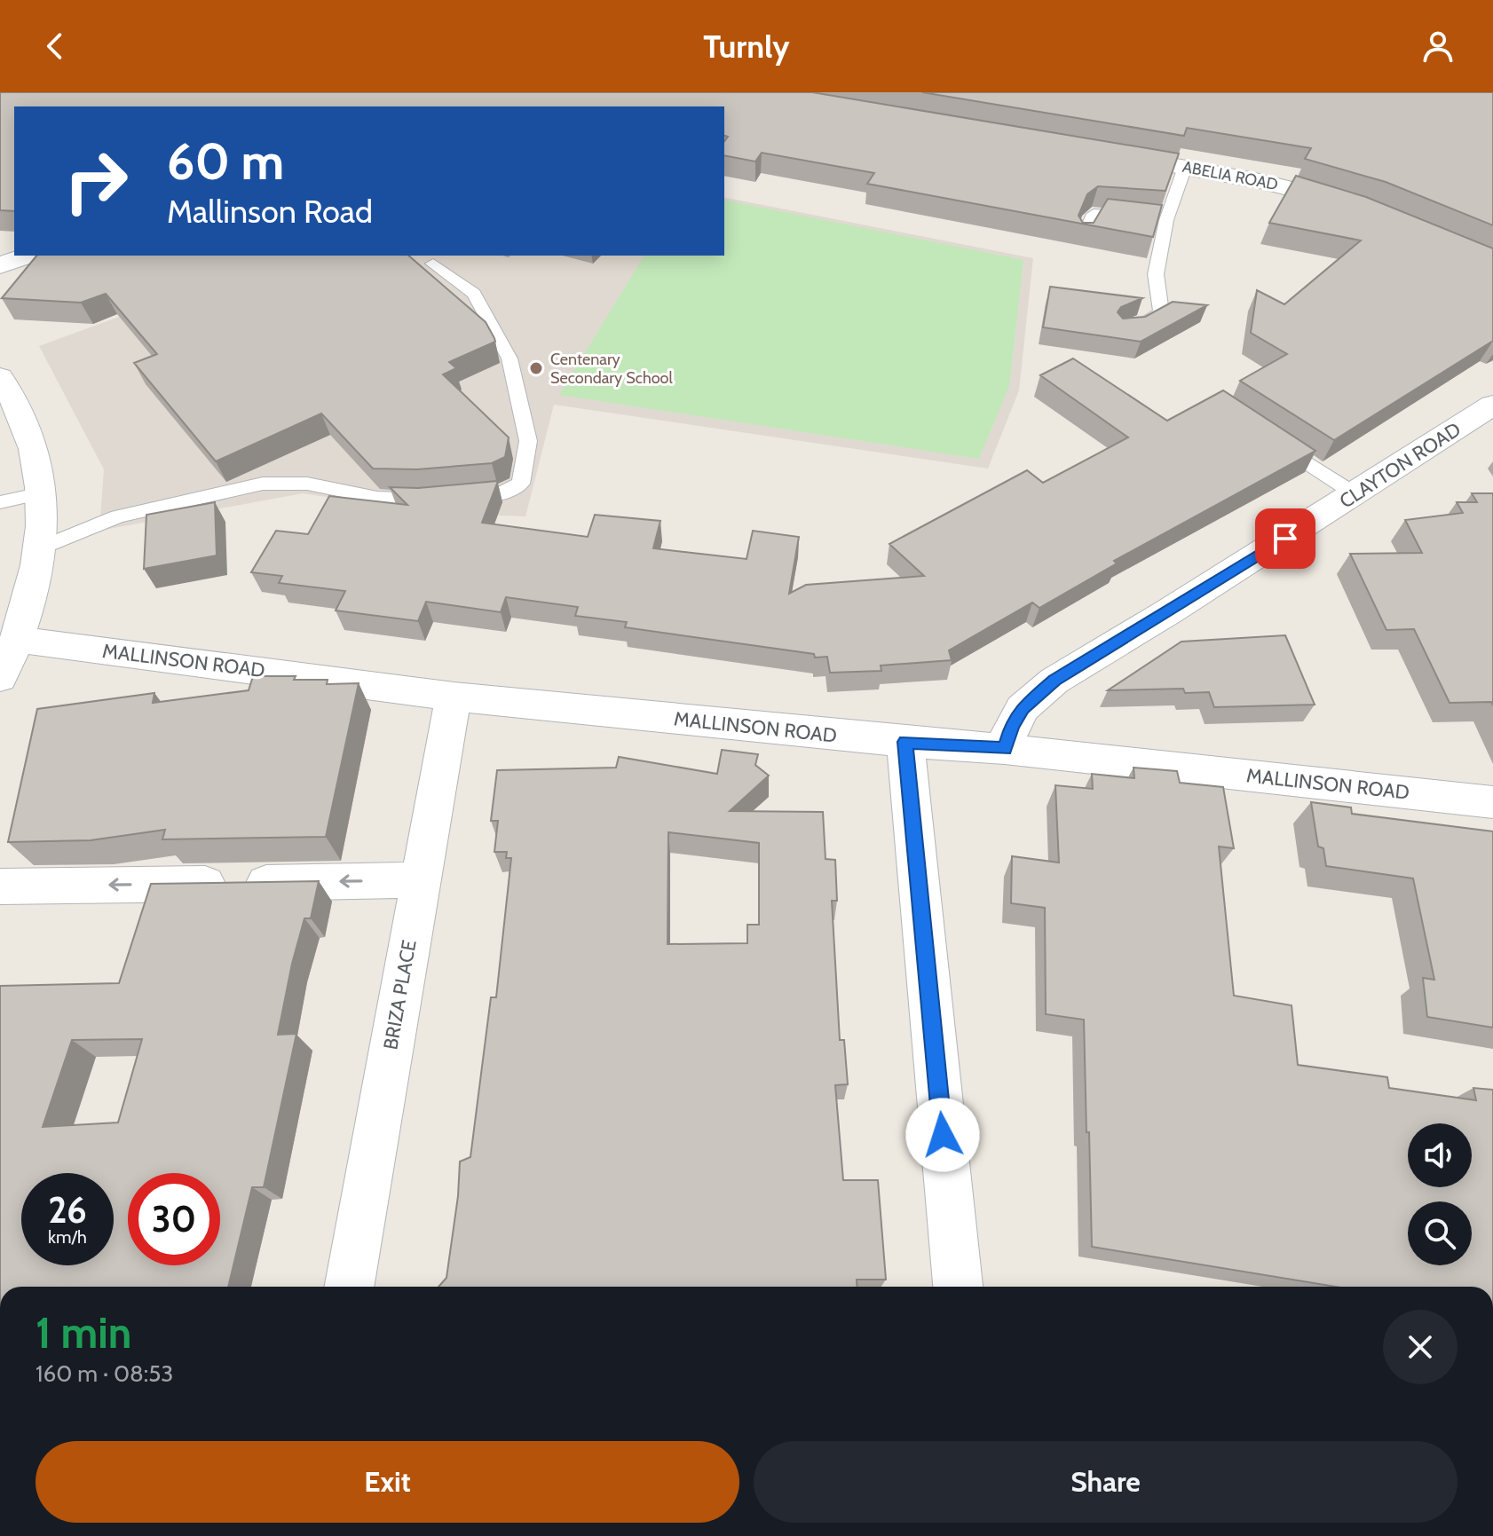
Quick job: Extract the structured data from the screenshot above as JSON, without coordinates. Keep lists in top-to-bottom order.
{
  "streets": {
    "street": [
      "ABELIA ROAD",
      "CLAYTON ROAD",
      "MALLINSON ROAD",
      "BRIZA PLACE"
    ]
  },
  "crossings": [
    ["CLAYTON ROAD", "MALLINSON ROAD"],
    ["MALLINSON ROAD", "BRIZA PLACE"]
  ],
  "places": ["Centenary Secondary School"],
  "page": {
    "header": "Turnly",
    "turn": ["60 m", "Mallinson Road"],
    "speed": "26 km/h",
    "limit": "30",
    "heading": ["1 min", "160 m · 08:53"],
    "buttons": ["Exit", "Share"]
  }
}
